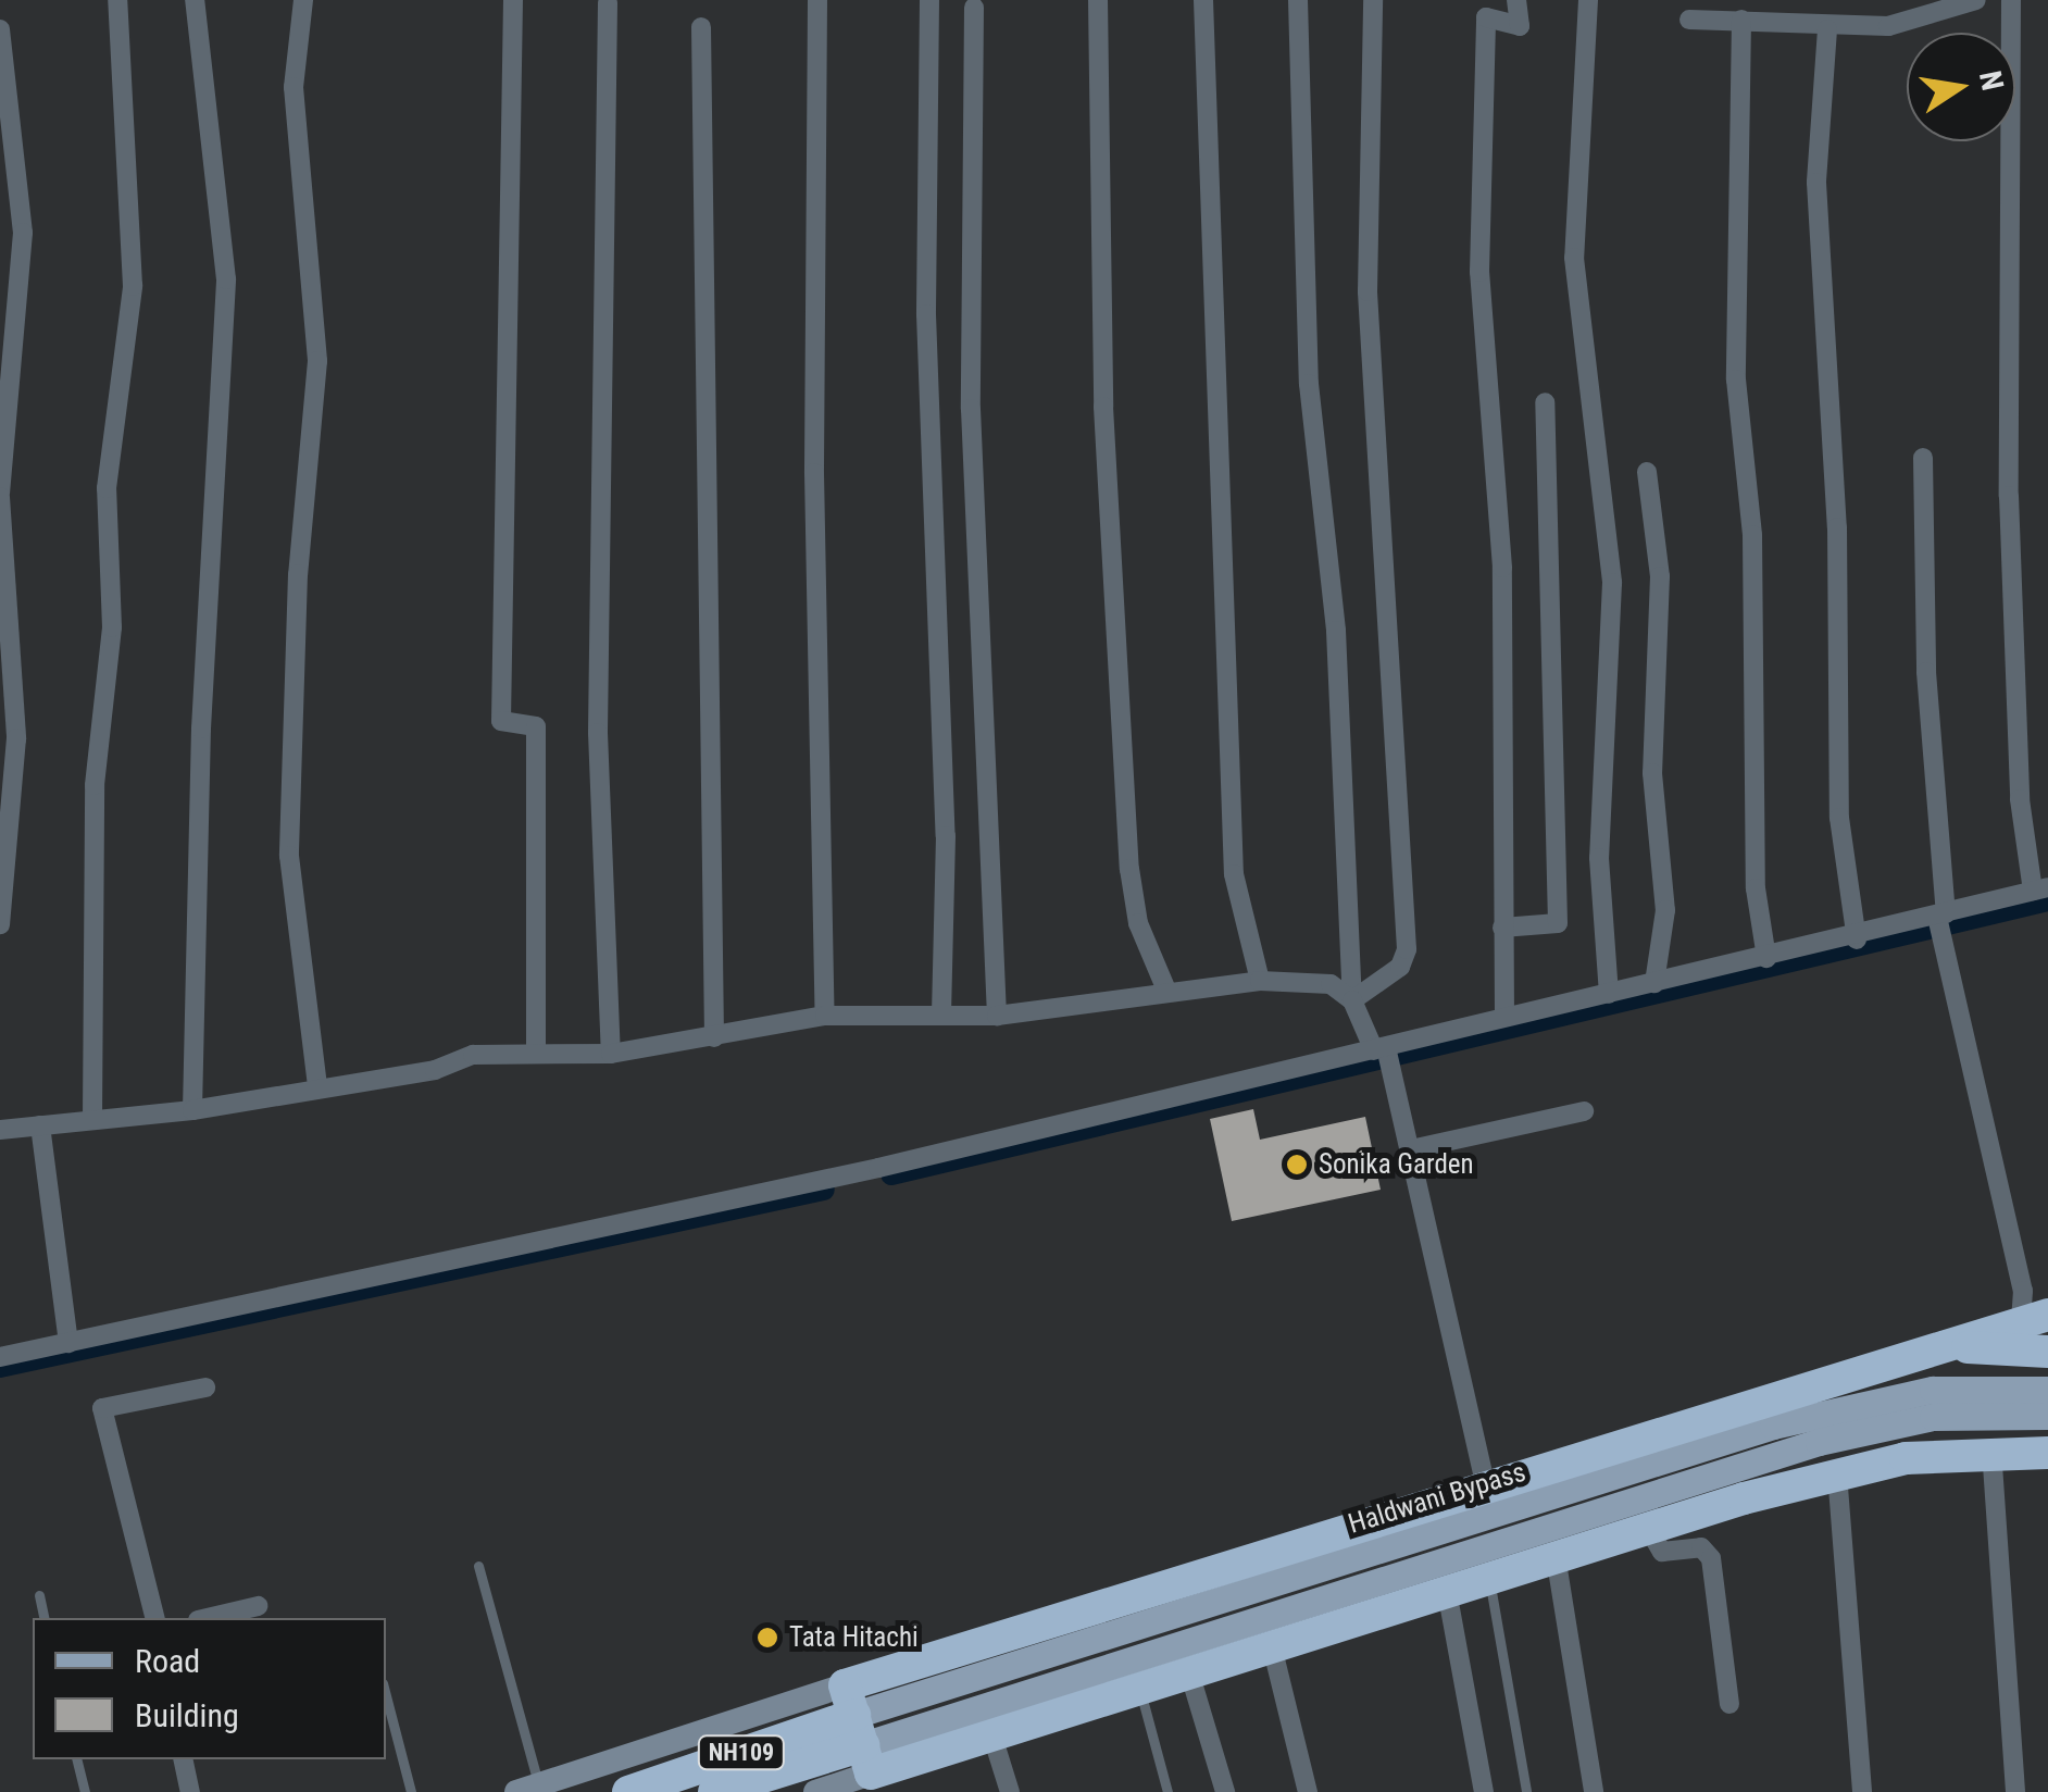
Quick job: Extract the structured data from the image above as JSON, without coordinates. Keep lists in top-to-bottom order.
{
  "streets": {
    "highway": ["NH109"],
    "main road": ["Haldwani Bypass"]
  },
  "crossings": [
    ["Haldwani Bypass", "NH109"]
  ],
  "places": ["Sonika Garden", "Tata Hitachi"],
  "legend": ["Road", "Building"],
  "north": "right"
}
